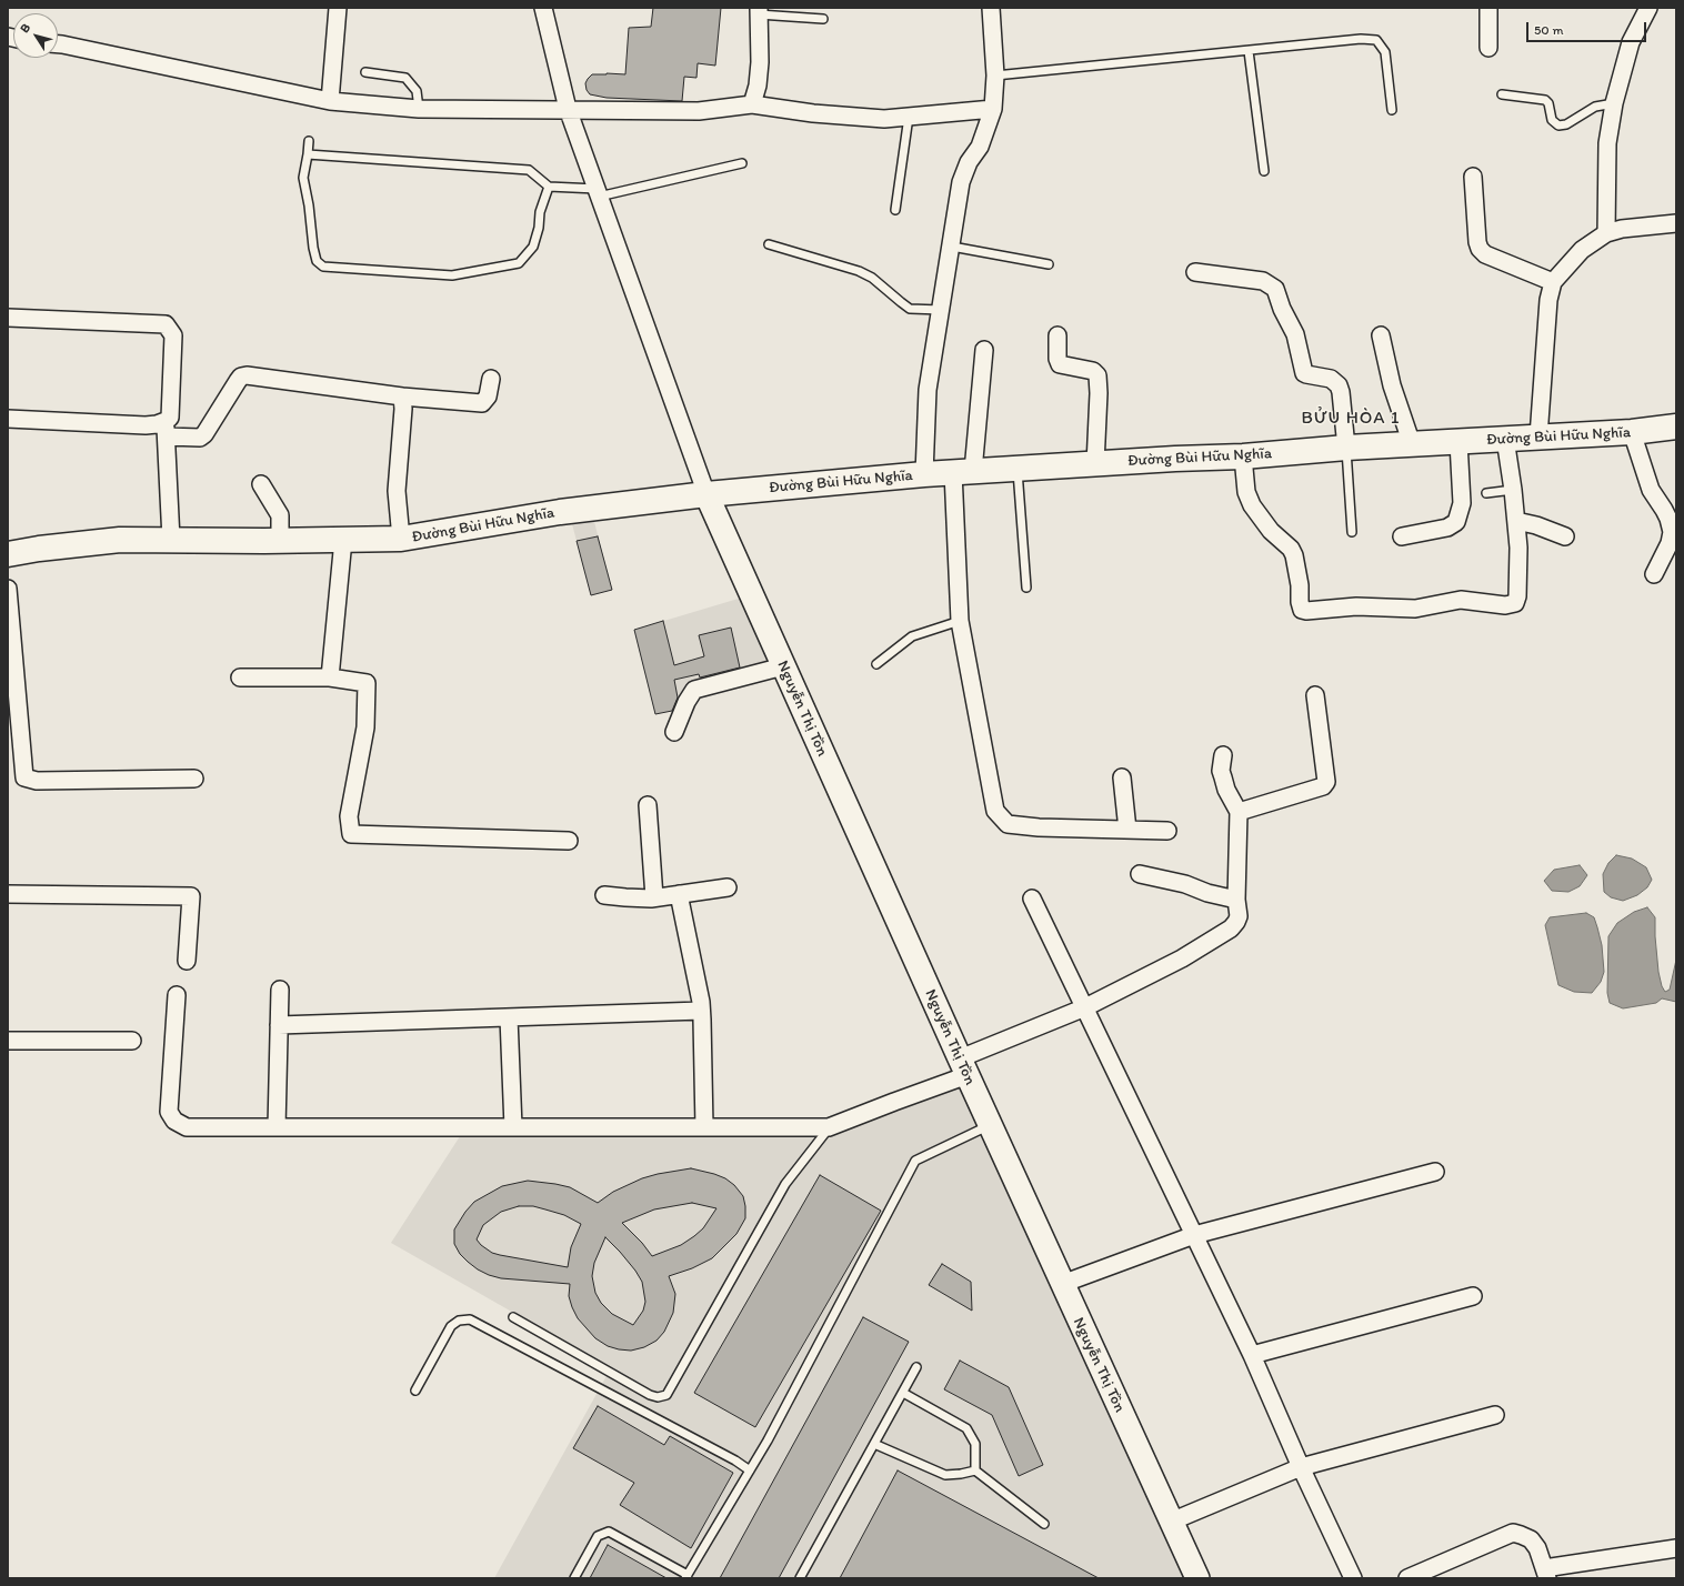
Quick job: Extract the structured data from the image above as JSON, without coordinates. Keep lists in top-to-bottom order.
{
  "streets": {
    "main road": ["Đường Bùi Hữu Nghĩa"],
    "street": ["Nguyễn Thị Tồn"]
  },
  "crossings": [
    ["Đường Bùi Hữu Nghĩa", "Nguyễn Thị Tồn"]
  ],
  "districts": ["BỬU HÒA 1"],
  "scale_bar": "50 m",
  "north": "top left"
}
